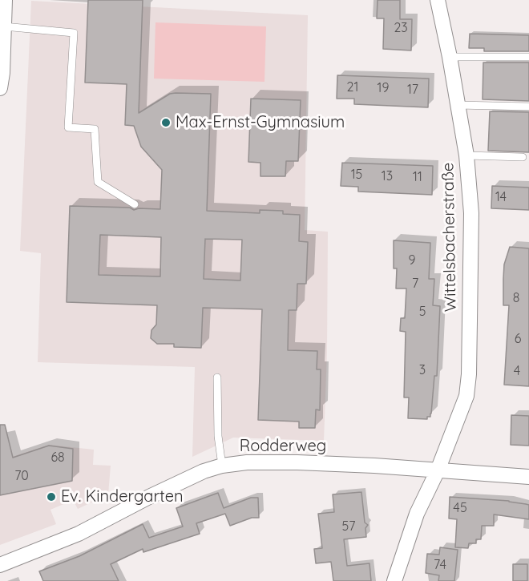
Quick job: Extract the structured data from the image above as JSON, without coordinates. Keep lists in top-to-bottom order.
{
  "streets": {
    "street": ["Wittelsbacherstraße", "Rodderweg"]
  },
  "crossings": [
    ["Wittelsbacherstraße", "Rodderweg"]
  ],
  "places": ["Max-Ernst-Gymnasium", "Ev. Kindergarten"],
  "house_numbers": [
    "23",
    "21",
    "19",
    "17",
    "15",
    "13",
    "11",
    "14",
    "9",
    "7",
    "8",
    "5",
    "6",
    "3",
    "4",
    "68",
    "70",
    "45",
    "57",
    "74"
  ]
}
